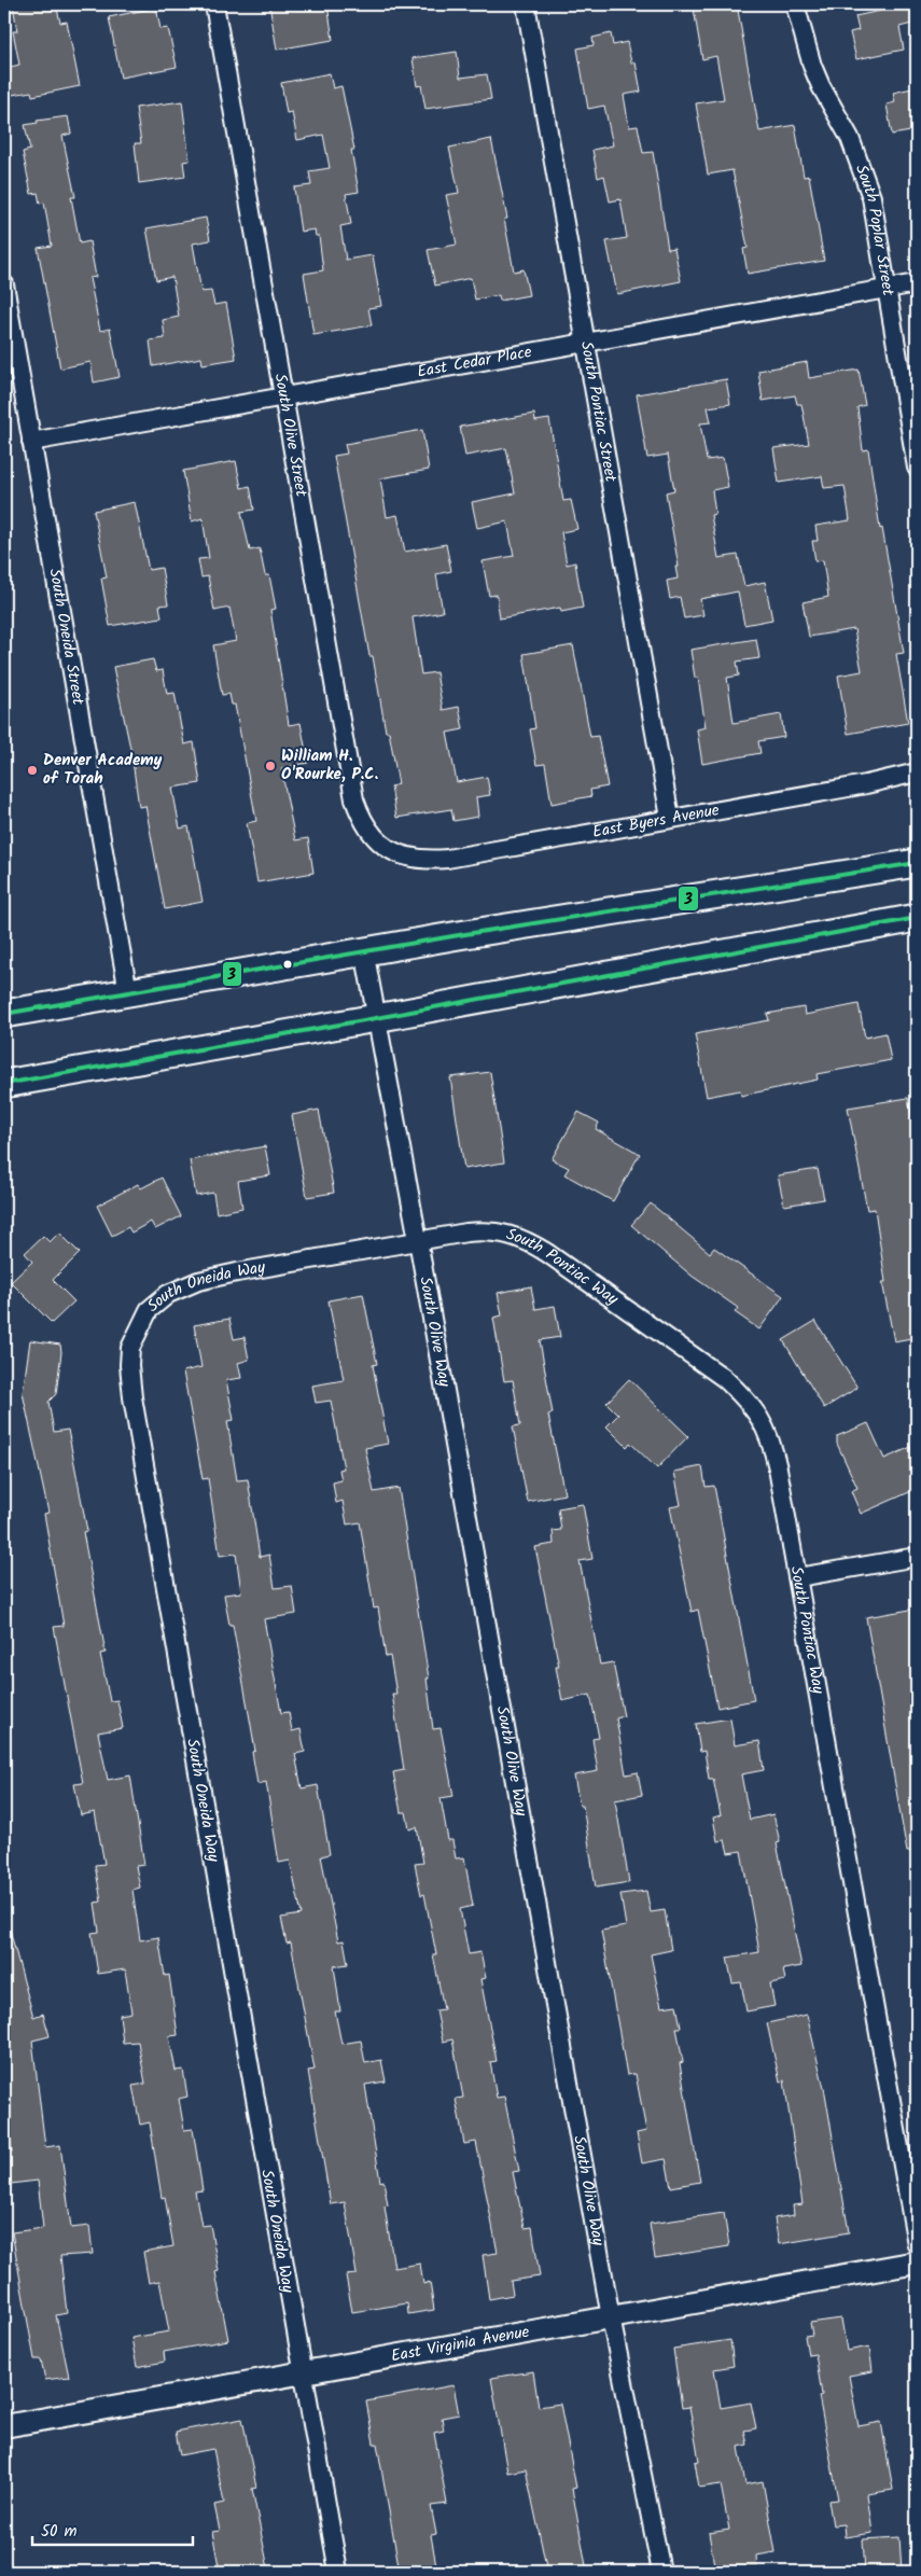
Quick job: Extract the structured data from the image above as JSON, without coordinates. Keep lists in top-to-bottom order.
{
  "streets": {
    "street": [
      "South Poplar Street",
      "East Cedar Place",
      "South Pontiac Street",
      "South Olive Street",
      "South Oneida Street",
      "East Byers Avenue",
      "South Pontiac Way",
      "South Oneida Way",
      "South Olive Way",
      "East Virginia Avenue"
    ]
  },
  "crossings": [
    ["South Poplar Street", "East Cedar Place"],
    ["East Cedar Place", "South Pontiac Street"],
    ["East Cedar Place", "South Olive Street"],
    ["East Cedar Place", "South Oneida Street"],
    ["South Pontiac Street", "East Byers Avenue"],
    ["South Olive Street", "East Byers Avenue"],
    ["South Pontiac Way", "South Oneida Way"],
    ["South Pontiac Way", "South Olive Way"],
    ["South Oneida Way", "South Olive Way"],
    ["South Oneida Way", "East Virginia Avenue"],
    ["South Olive Way", "East Virginia Avenue"]
  ],
  "places": ["William H. O'Rourke, P.C.", "Denver Academy of Torah"],
  "lines": ["transit line 3"],
  "scale_bar": "50 m"
}
